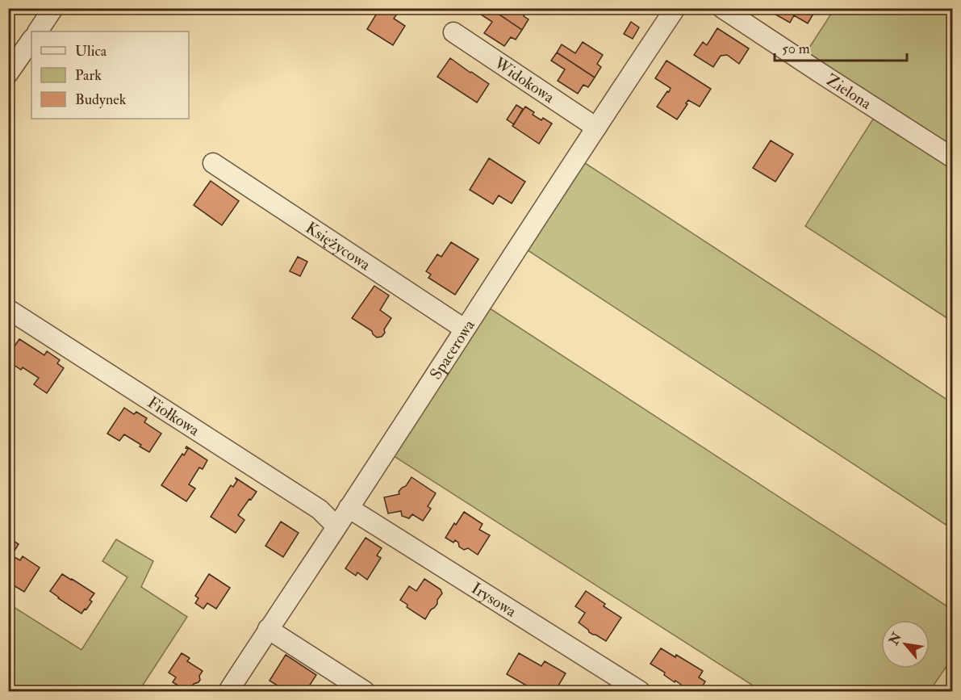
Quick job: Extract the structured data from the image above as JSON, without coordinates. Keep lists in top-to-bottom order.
{
  "streets": {
    "street": [
      "Widokowa",
      "Zielona",
      "Księżycowa",
      "Spacerowa",
      "Fiołkowa",
      "Irysowa"
    ]
  },
  "crossings": [
    ["Widokowa", "Spacerowa"],
    ["Księżycowa", "Spacerowa"],
    ["Spacerowa", "Fiołkowa"],
    ["Spacerowa", "Irysowa"]
  ],
  "legend": ["Ulica", "Park", "Budynek"],
  "scale_bar": "50 m",
  "north": "top left"
}
